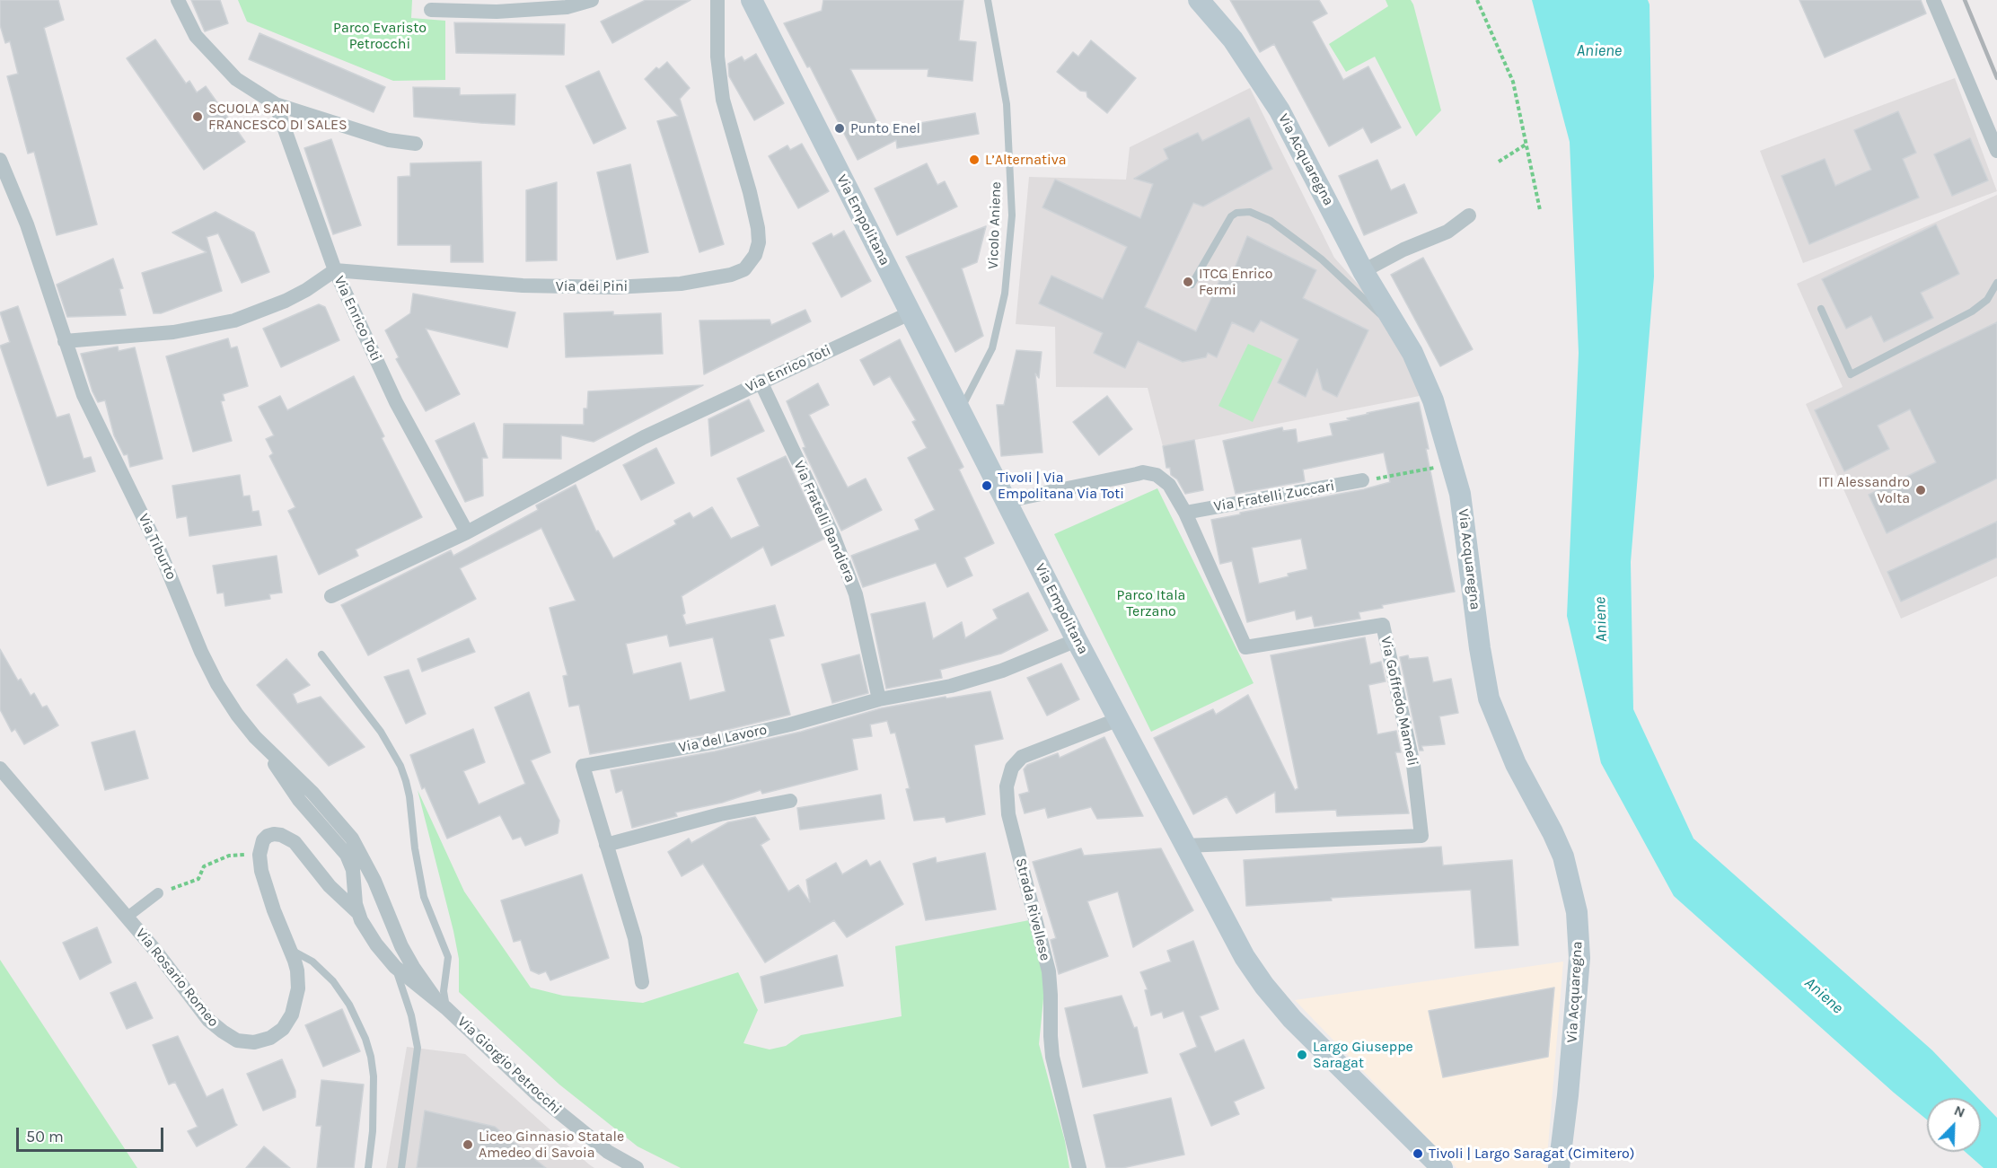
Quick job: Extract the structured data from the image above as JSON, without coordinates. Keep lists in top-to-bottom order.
{
  "streets": {
    "main road": ["Via Acquaregna", "Via Empolitana"],
    "street": [
      "Via dei Pini",
      "Via Enrico Toti",
      "Via Fratelli Zuccari",
      "Via Fratelli Bandiera",
      "Via Tiburto",
      "Via Goffredo Mameli",
      "Via del Lavoro",
      "Strada Rivellese",
      "Via Rosario Romeo",
      "Via Giorgio Petrocchi"
    ],
    "lane": ["Vicolo Aniene"]
  },
  "crossings": [
    ["Via Empolitana", "Vicolo Aniene"],
    ["Via Empolitana", "Via Enrico Toti"],
    ["Via Empolitana", "Via Goffredo Mameli"],
    ["Via Empolitana", "Via del Lavoro"],
    ["Via Empolitana", "Strada Rivellese"],
    ["Via dei Pini", "Via Enrico Toti"],
    ["Via Enrico Toti", "Via Fratelli Bandiera"],
    ["Via Enrico Toti", "Via Tiburto"],
    ["Via Fratelli Zuccari", "Via Goffredo Mameli"],
    ["Via Fratelli Bandiera", "Via del Lavoro"],
    ["Via Tiburto", "Via Giorgio Petrocchi"]
  ],
  "water": ["Aniene"],
  "parks": ["Parco Evaristo Petrocchi", "Parco Itala Terzano"],
  "places": [
    "SCUOLA SAN FRANCESCO DI SALES",
    "Punto Enel",
    "L’Alternativa",
    "ITCG Enrico Fermi",
    "Tivoli | Via Empolitana Via Toti",
    "ITI Alessandro Volta",
    "Largo Giuseppe Saragat",
    "Liceo Ginnasio Statale Amedeo di Savoia",
    "Tivoli | Largo Saragat (Cimitero)"
  ],
  "scale_bar": "50 m",
  "north": "top right"
}
